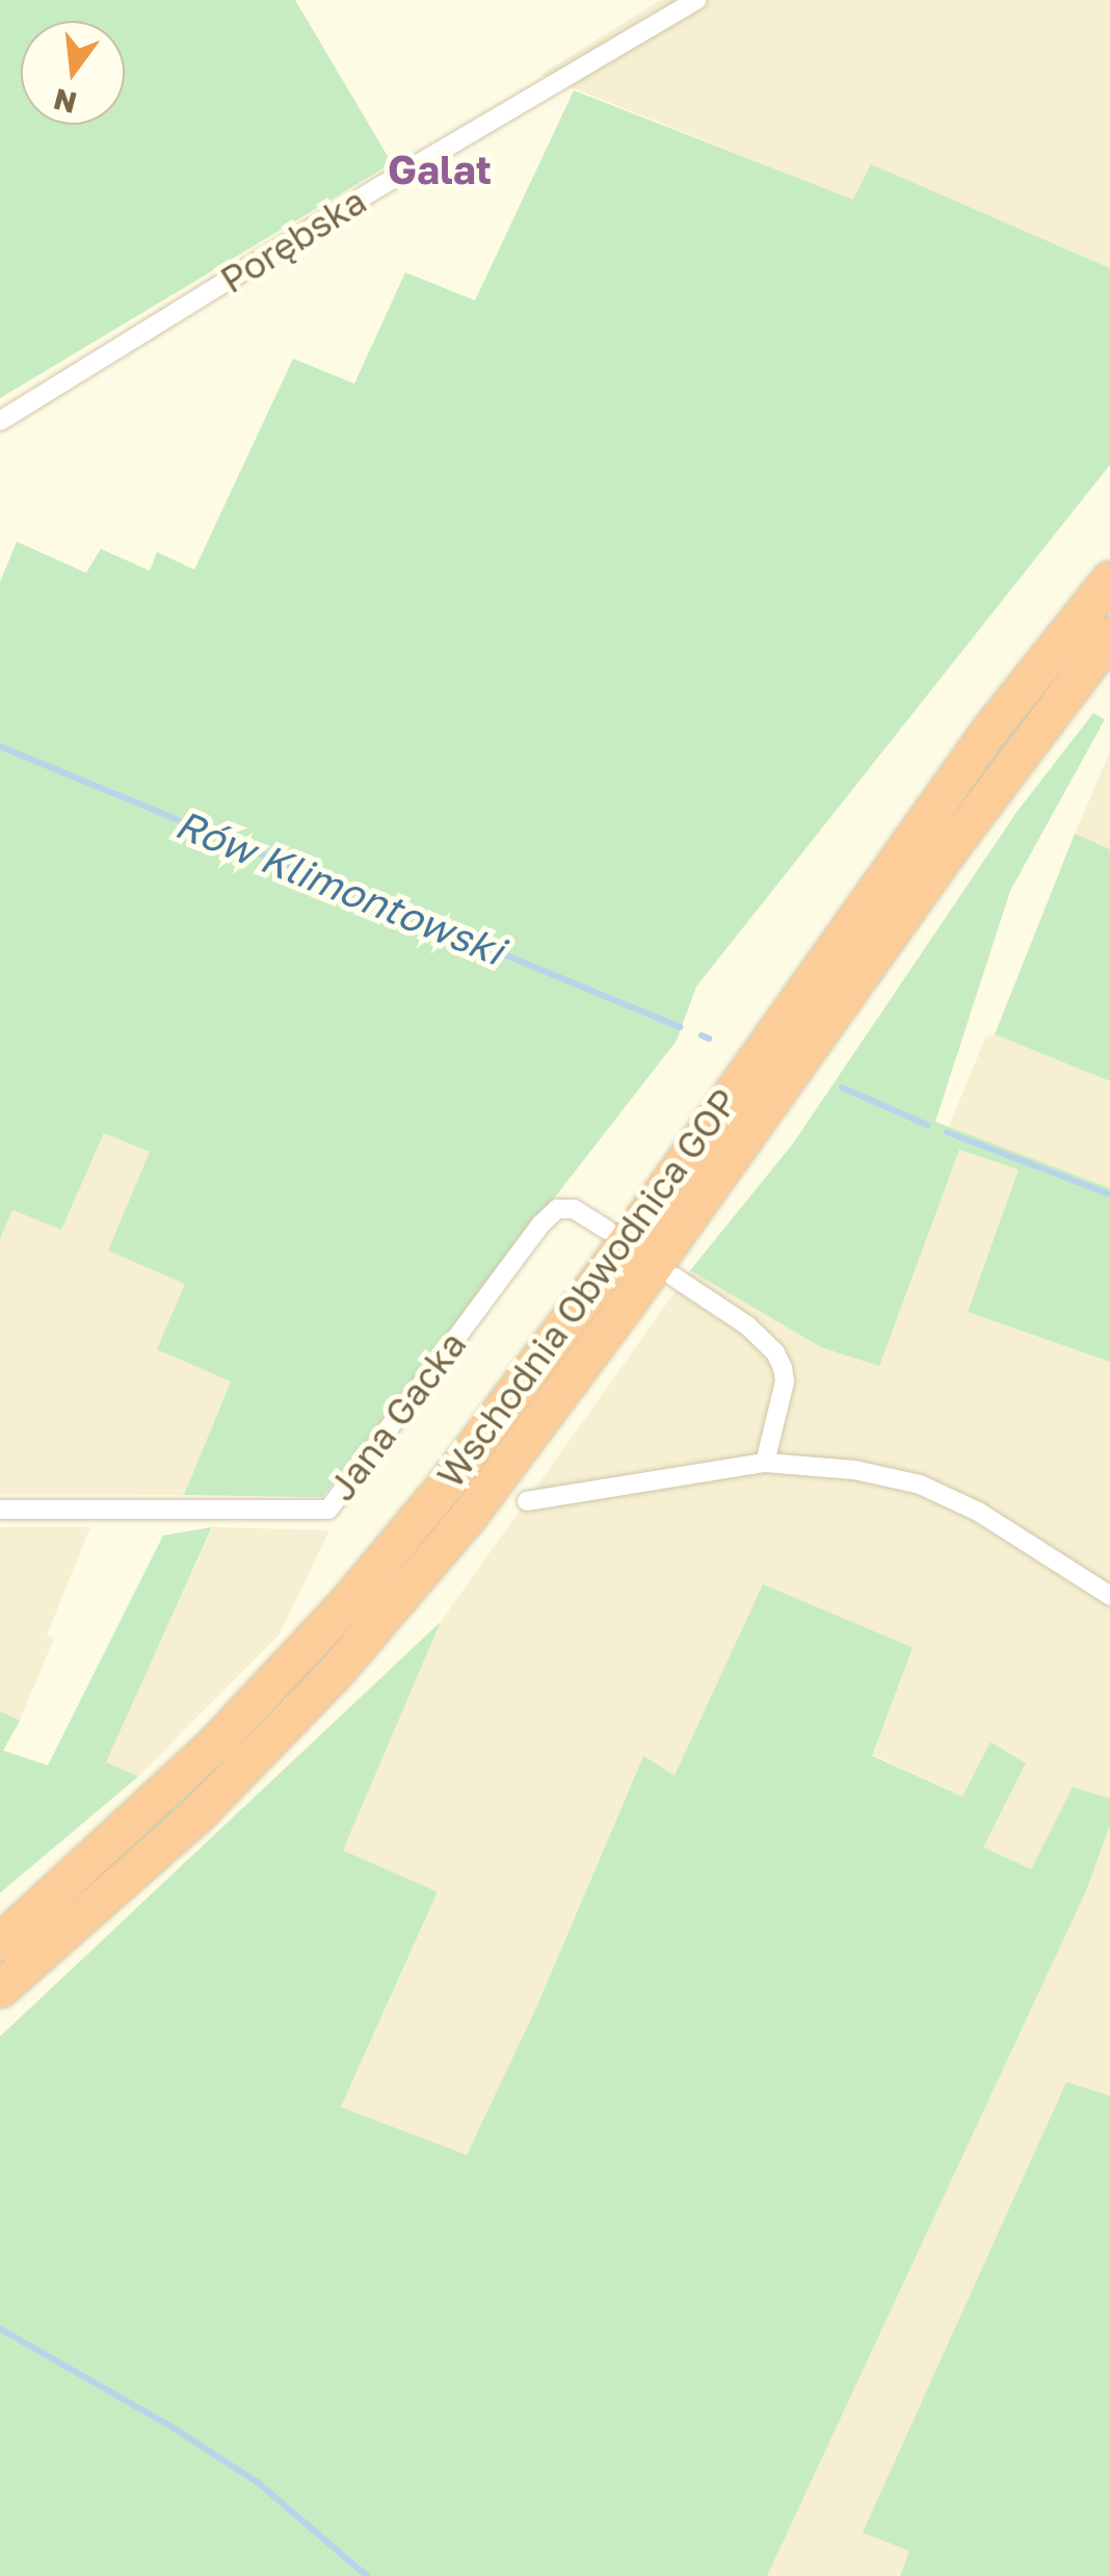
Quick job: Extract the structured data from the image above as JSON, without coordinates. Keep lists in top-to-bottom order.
{
  "streets": {
    "highway": ["Wschodnia Obwodnica GOP"],
    "street": ["Porębska", "Jana Gacka"]
  },
  "districts": ["Galat"],
  "water": ["Rów Klimontowski"],
  "north": "bottom"
}
